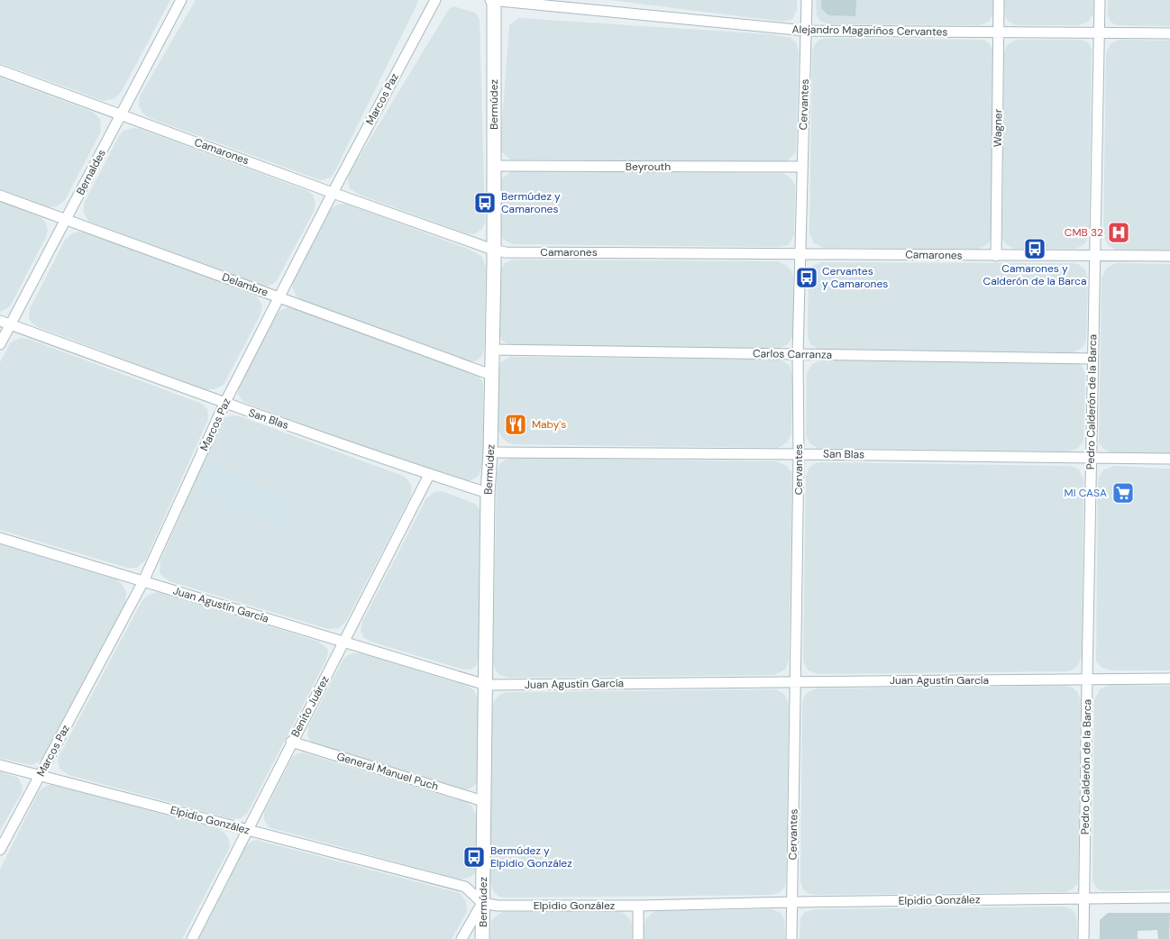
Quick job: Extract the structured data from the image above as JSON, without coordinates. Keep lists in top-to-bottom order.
{
  "streets": {
    "street": [
      "Alejandro Magariños Cervantes",
      "Marcos Paz",
      "Bermúdez",
      "Cervantes",
      "Wagner",
      "Camarones",
      "Beyrouth",
      "Bernaldes",
      "Delambre",
      "Carlos Carranza",
      "Pedro Calderón de la Barca",
      "San Blas",
      "Juan Agustín García",
      "Benito Juárez",
      "General Manuel Puch",
      "Elpidio González"
    ]
  },
  "crossings": [
    ["Alejandro Magariños Cervantes", "Bermúdez"],
    ["Alejandro Magariños Cervantes", "Cervantes"],
    ["Alejandro Magariños Cervantes", "Wagner"],
    ["Alejandro Magariños Cervantes", "Pedro Calderón de la Barca"],
    ["Marcos Paz", "Camarones"],
    ["Marcos Paz", "Delambre"],
    ["Marcos Paz", "San Blas"],
    ["Marcos Paz", "Juan Agustín García"],
    ["Marcos Paz", "Elpidio González"],
    ["Bermúdez", "Camarones"],
    ["Bermúdez", "Beyrouth"],
    ["Bermúdez", "Delambre"],
    ["Bermúdez", "Carlos Carranza"],
    ["Bermúdez", "San Blas"],
    ["Bermúdez", "Juan Agustín García"],
    ["Bermúdez", "General Manuel Puch"],
    ["Bermúdez", "Elpidio González"],
    ["Cervantes", "Camarones"],
    ["Cervantes", "Beyrouth"],
    ["Cervantes", "Carlos Carranza"],
    ["Cervantes", "San Blas"],
    ["Cervantes", "Juan Agustín García"],
    ["Cervantes", "Elpidio González"],
    ["Wagner", "Camarones"],
    ["Camarones", "Bernaldes"],
    ["Camarones", "Pedro Calderón de la Barca"],
    ["Bernaldes", "Delambre"],
    ["Bernaldes", "San Blas"],
    ["Carlos Carranza", "Pedro Calderón de la Barca"],
    ["Pedro Calderón de la Barca", "San Blas"],
    ["Pedro Calderón de la Barca", "Juan Agustín García"],
    ["Pedro Calderón de la Barca", "Elpidio González"],
    ["San Blas", "Benito Juárez"],
    ["Juan Agustín García", "Benito Juárez"],
    ["Benito Juárez", "General Manuel Puch"],
    ["Benito Juárez", "Elpidio González"]
  ],
  "places": {
    "bus stop": [
      "Bermúdez y Camarones",
      "Camarones y Calderón de la Barca",
      "Cervantes y Camarones",
      "Bermúdez y Elpidio González"
    ],
    "hospital": ["CMB 32"],
    "restaurant": ["Maby's"],
    "supermarket": ["MI CASA"]
  }
}
